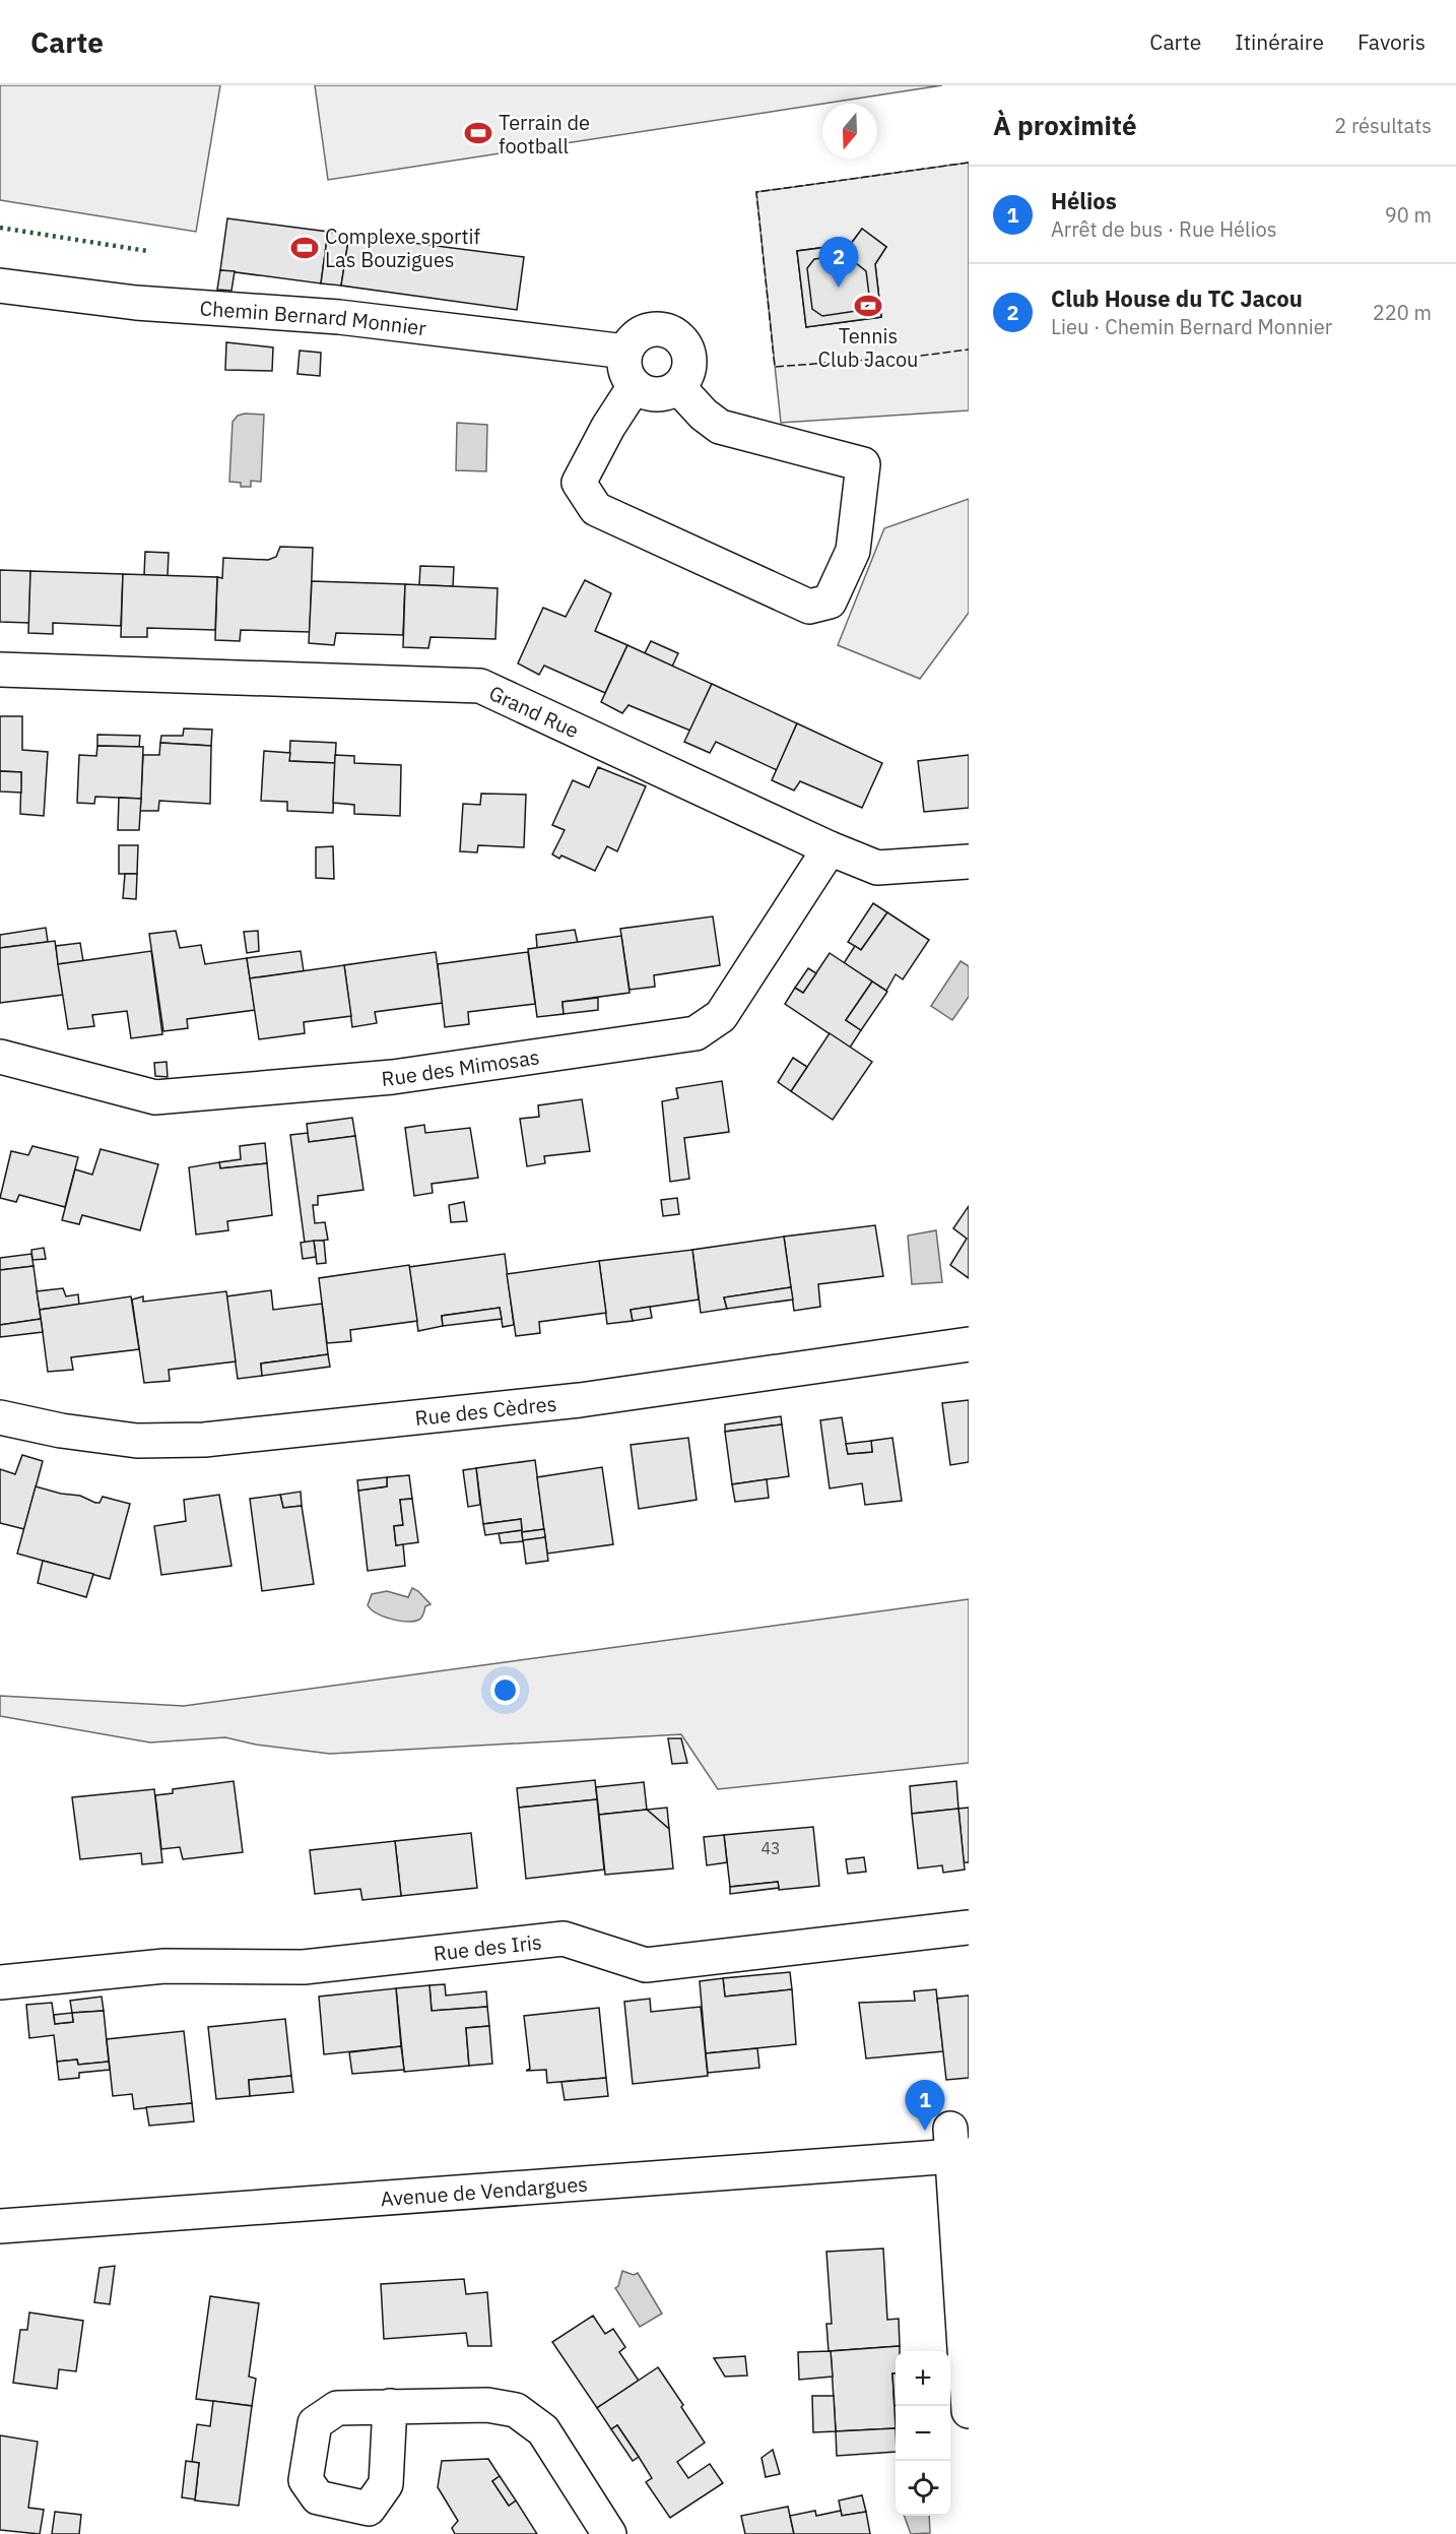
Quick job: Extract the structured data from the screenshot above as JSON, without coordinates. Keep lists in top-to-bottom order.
{
  "streets": {
    "street": [
      "Chemin Bernard Monnier",
      "Grand Rue",
      "Rue des Mimosas",
      "Rue des Cèdres",
      "Rue des Iris",
      "Avenue de Vendargues"
    ]
  },
  "crossings": [
    ["Grand Rue", "Rue des Mimosas"]
  ],
  "places": {
    "sports": ["Terrain de football", "Complexe sportif Las Bouzigues", "Tennis Club Jacou"]
  },
  "house_numbers": ["43"],
  "north": "bottom",
  "page": {
    "header": "Carte",
    "nav": ["Carte", "Itinéraire", "Favoris"],
    "heading": ["À proximité", "2 résultats"],
    "list": [
      {
        "mark": "1",
        "name": "Hélios",
        "note": "Arrêt de bus · Rue Hélios",
        "value": "90 m"
      },
      {
        "mark": "2",
        "name": "Club House du TC Jacou",
        "note": "Lieu · Chemin Bernard Monnier",
        "value": "220 m"
      }
    ],
    "pins": ["2", "1"],
    "map_buttons": ["+", "−"]
  }
}
